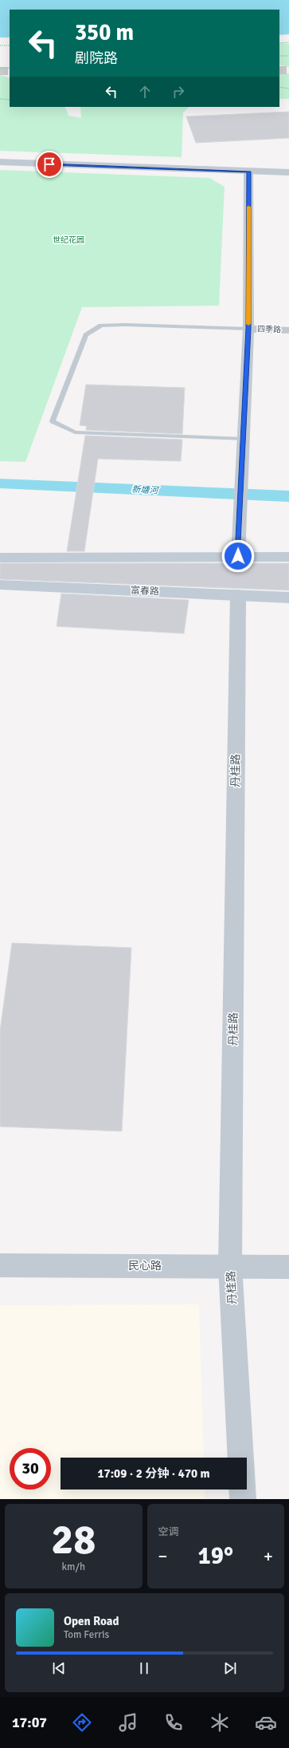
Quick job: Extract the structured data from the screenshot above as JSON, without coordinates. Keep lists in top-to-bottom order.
{
  "streets": {
    "main road": ["富春路"],
    "street": ["四季路", "丹桂路", "民心路"]
  },
  "crossings": [
    ["富春路", "丹桂路"],
    ["丹桂路", "民心路"]
  ],
  "water": ["新塘河"],
  "parks": ["世纪花园"],
  "page": {
    "turn": ["350 m", "剧院路"],
    "limit": "30",
    "trip": "17:09 · 2 分钟 · 470 m",
    "tile": [
      ["28", "km/h"],
      "空调"
    ],
    "heat": ["−", "19°", "+"],
    "song": ["Open Road", "Tom Ferris"],
    "tabs": "17:07"
  }
}
